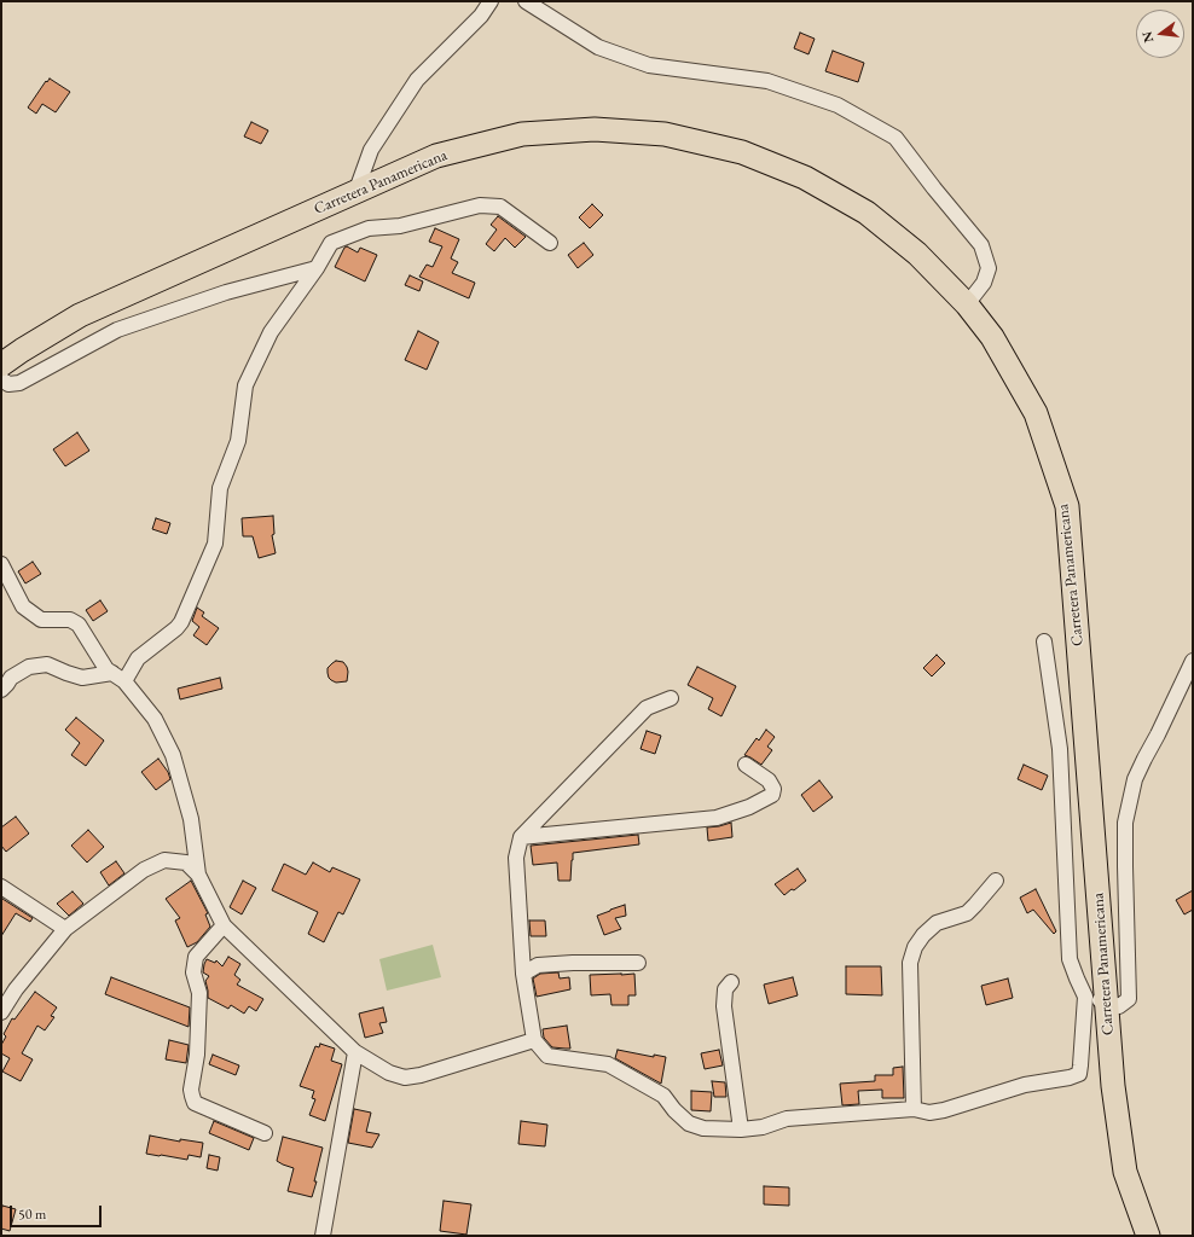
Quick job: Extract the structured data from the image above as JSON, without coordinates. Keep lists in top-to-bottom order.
{
  "streets": {
    "highway": ["Carretera Panamericana"]
  },
  "scale_bar": "50 m",
  "north": "left"
}
